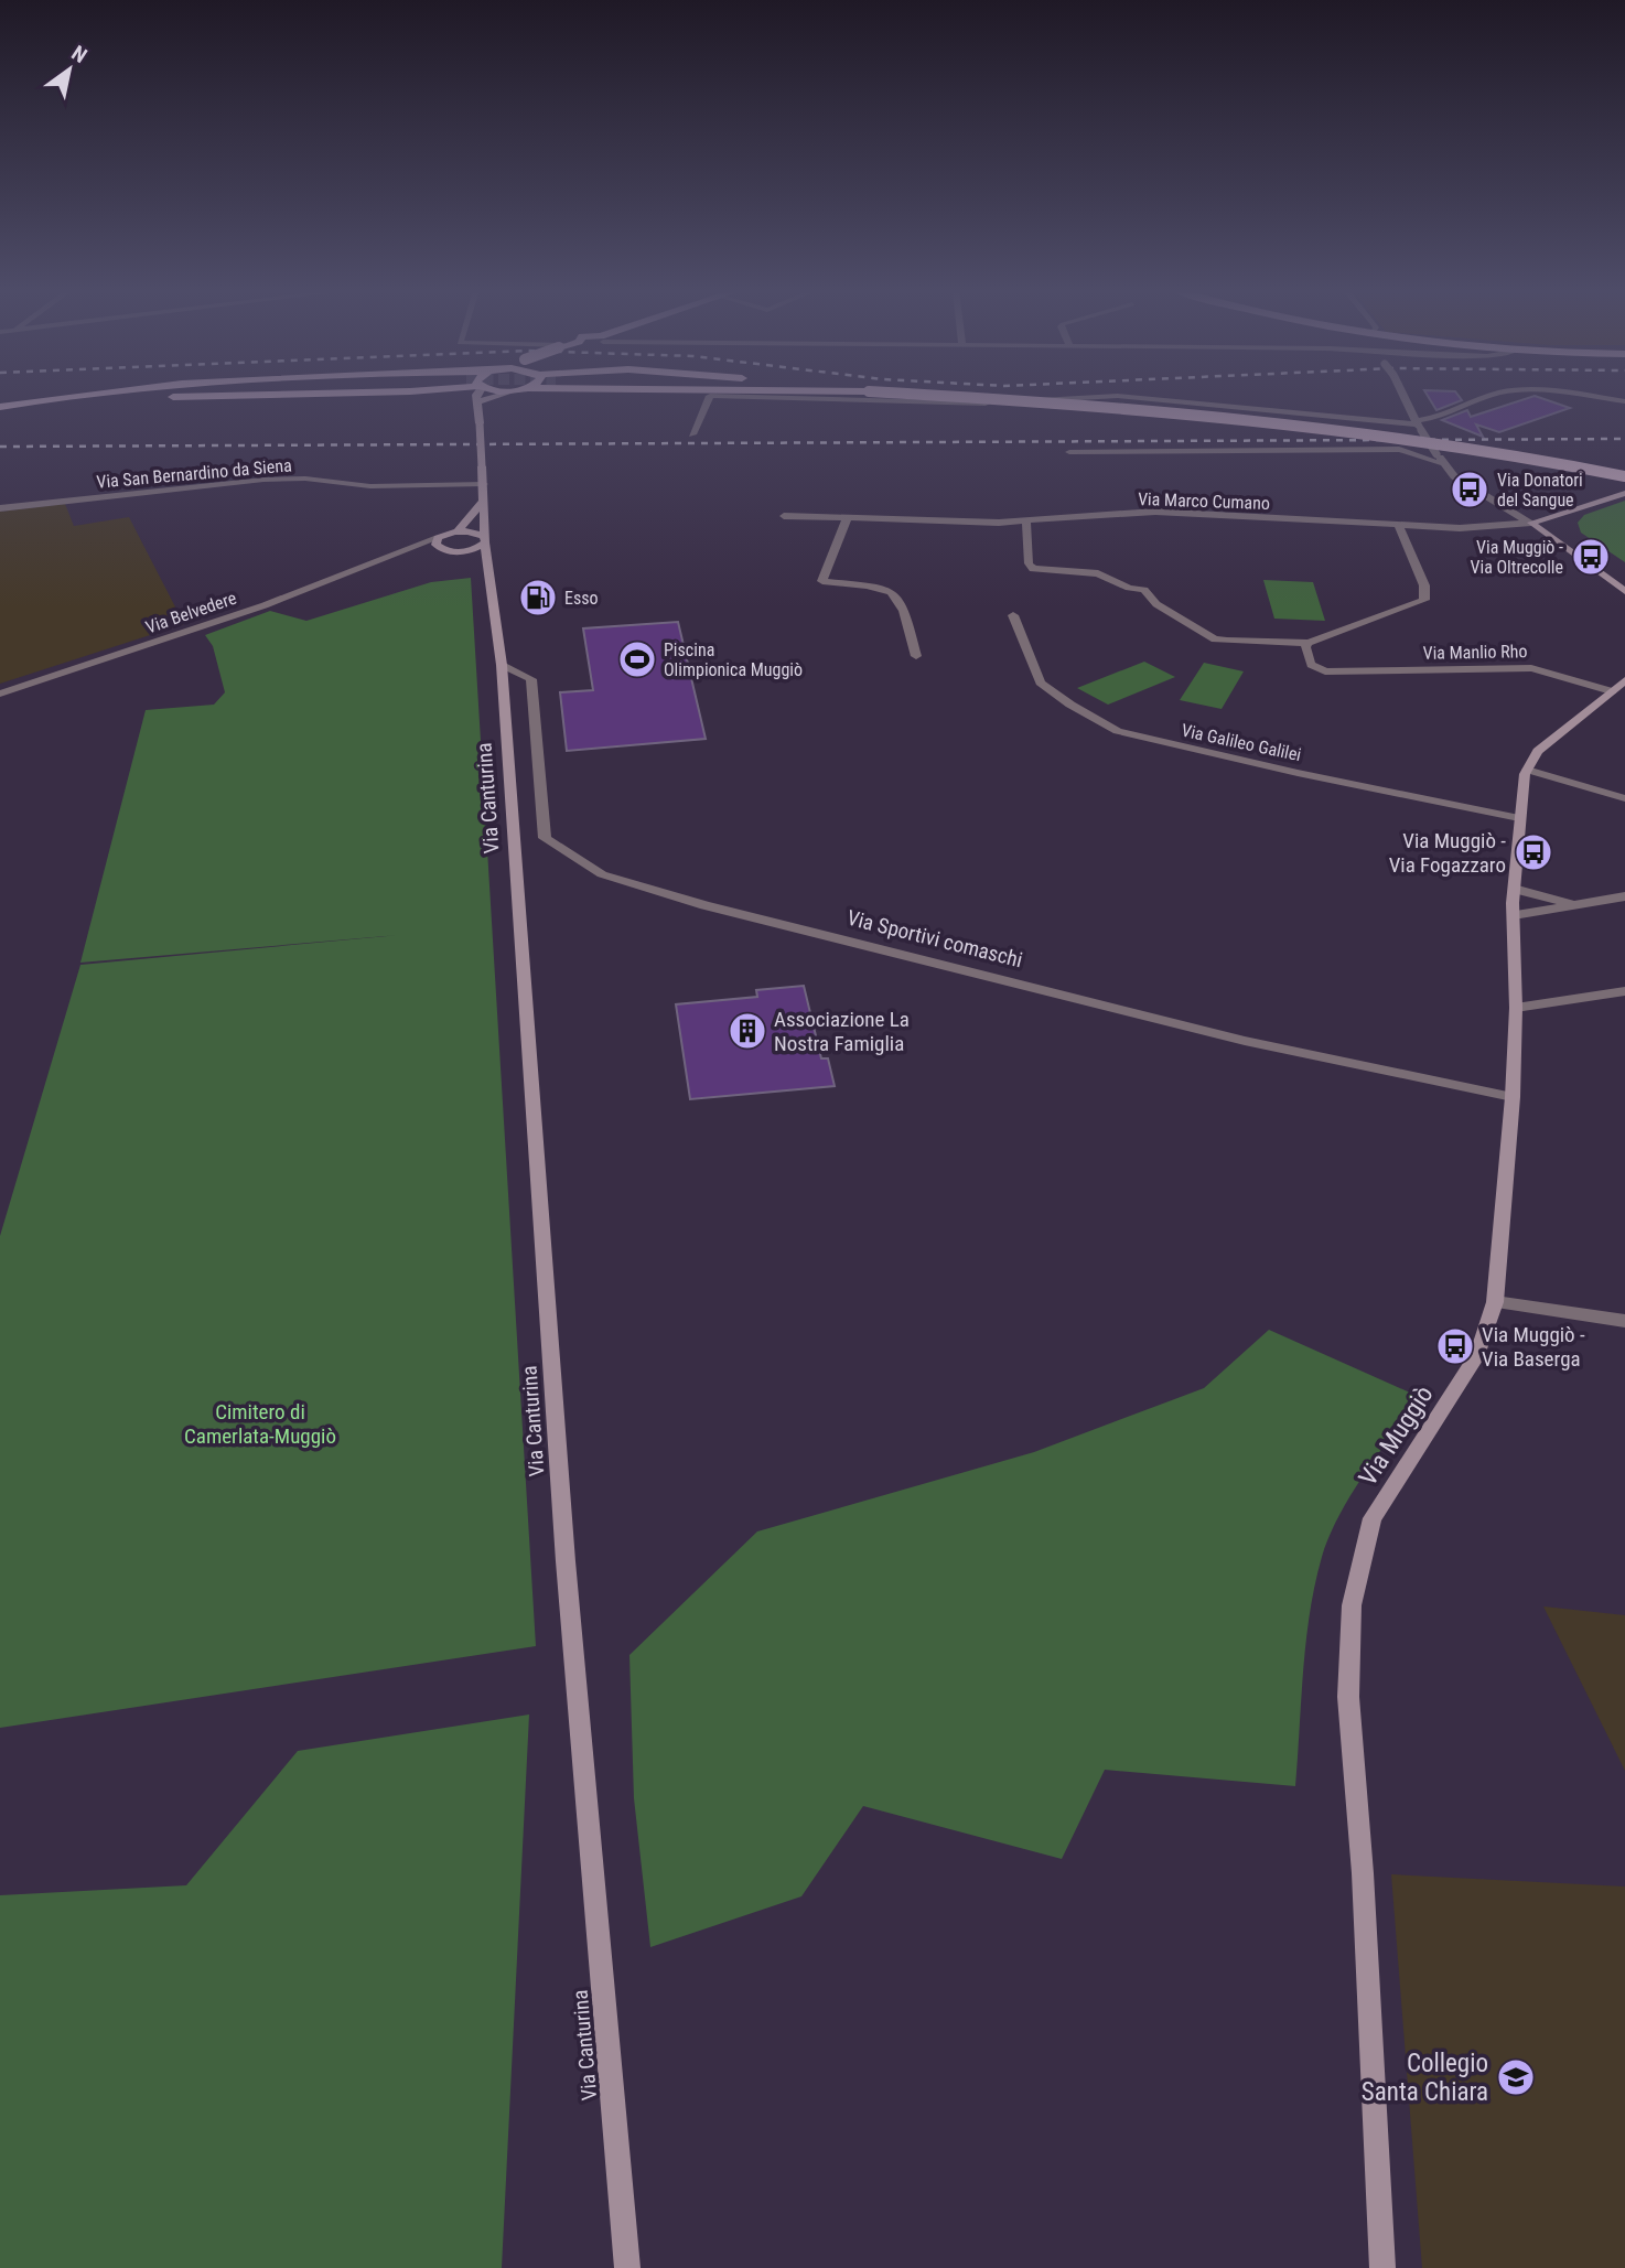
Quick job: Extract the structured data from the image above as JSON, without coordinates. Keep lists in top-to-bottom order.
{
  "streets": {
    "main road": ["Via Canturina", "Via Muggiò"],
    "street": [
      "Via San Bernardino da Siena",
      "Via Marco Cumano",
      "Via Belvedere",
      "Via Manlio Rho",
      "Via Galileo Galilei",
      "Via Sportivi comaschi"
    ]
  },
  "crossings": [
    ["Via San Bernardino da Siena", "Via Canturina"],
    ["Via Galileo Galilei", "Via Muggiò"],
    ["Via Canturina", "Via Sportivi comaschi"],
    ["Via Sportivi comaschi", "Via Muggiò"]
  ],
  "parks": ["Cimitero di Camerlata-Muggiò"],
  "places": {
    "bus stop": [
      "Via Donatori del Sangue",
      "Via Muggiò - Via Oltrecolle",
      "Via Muggiò - Via Fogazzaro",
      "Via Muggiò - Via Baserga"
    ],
    "fuel station": ["Esso"],
    "sports": ["Piscina Olimpionica Muggiò"],
    "building": ["Associazione La Nostra Famiglia"],
    "school or university": ["Collegio Santa Chiara"]
  },
  "north": "top right"
}
